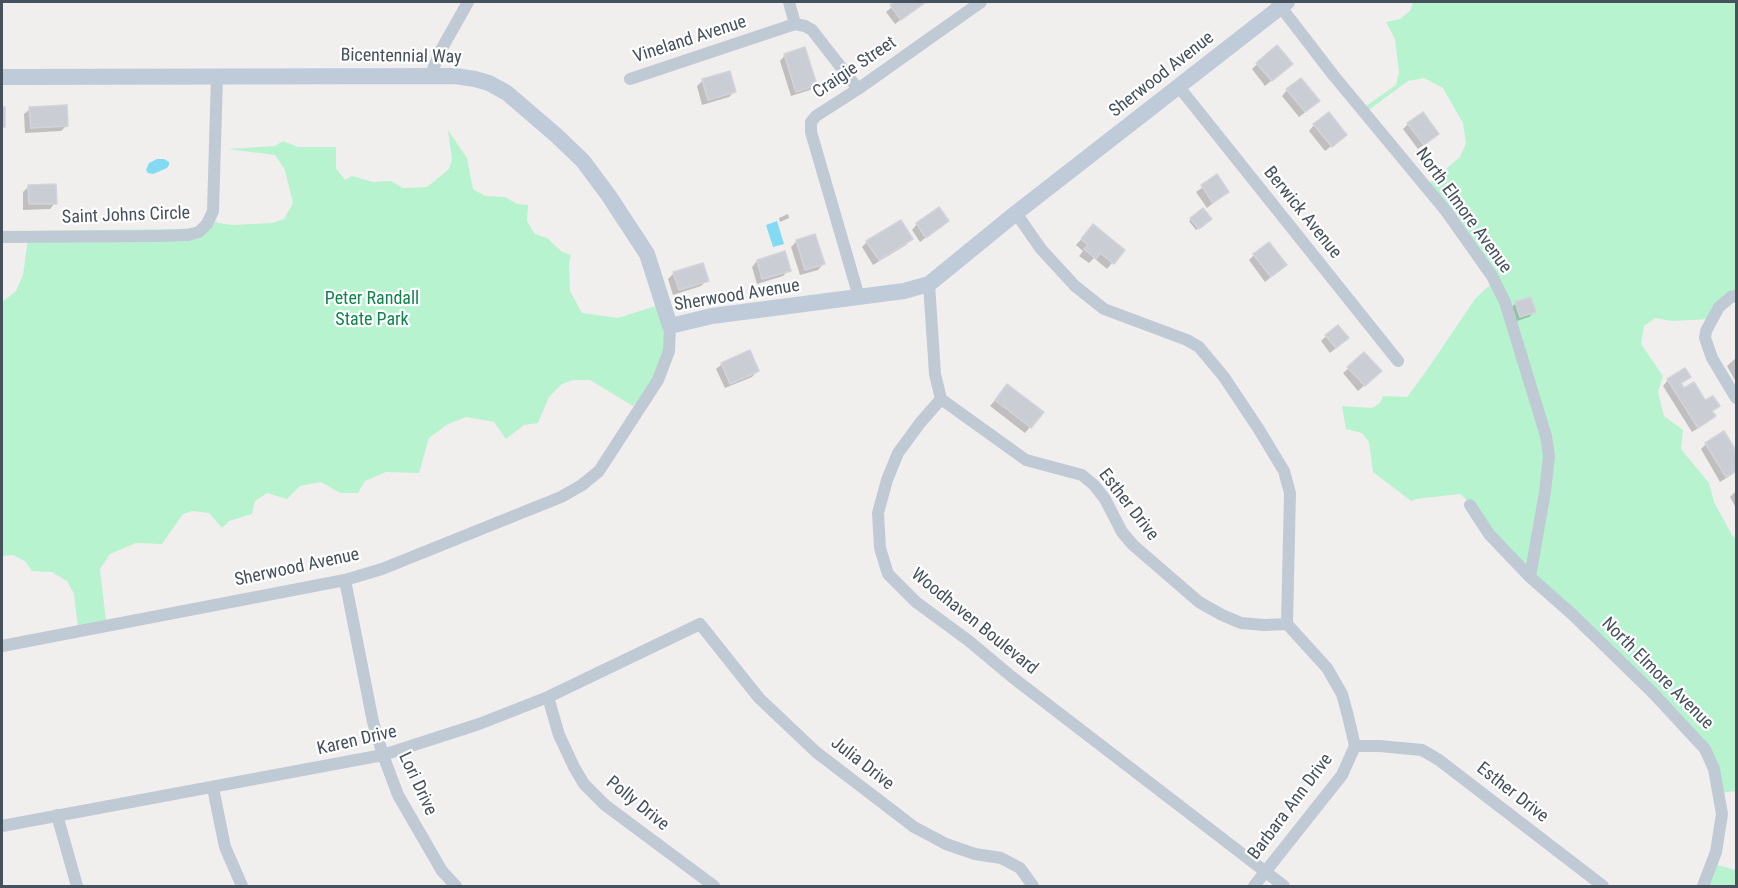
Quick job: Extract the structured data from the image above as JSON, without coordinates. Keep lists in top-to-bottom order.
{
  "streets": {
    "street": [
      "Vineland Avenue",
      "Bicentennial Way",
      "Craigie Street",
      "Sherwood Avenue",
      "North Elmore Avenue",
      "Berwick Avenue",
      "Saint Johns Circle",
      "Esther Drive",
      "Woodhaven Boulevard",
      "Karen Drive",
      "Julia Drive",
      "Lori Drive",
      "Polly Drive",
      "Barbara Ann Drive"
    ]
  },
  "crossings": [
    ["Bicentennial Way", "Sherwood Avenue"],
    ["Bicentennial Way", "Saint Johns Circle"],
    ["Craigie Street", "Sherwood Avenue"],
    ["Sherwood Avenue", "North Elmore Avenue"],
    ["Sherwood Avenue", "Berwick Avenue"],
    ["Sherwood Avenue", "Lori Drive"],
    ["Esther Drive", "Woodhaven Boulevard"],
    ["Esther Drive", "Barbara Ann Drive"],
    ["Woodhaven Boulevard", "Barbara Ann Drive"],
    ["Karen Drive", "Julia Drive"],
    ["Karen Drive", "Lori Drive"],
    ["Karen Drive", "Polly Drive"]
  ],
  "parks": ["Peter Randall State Park"]
}
